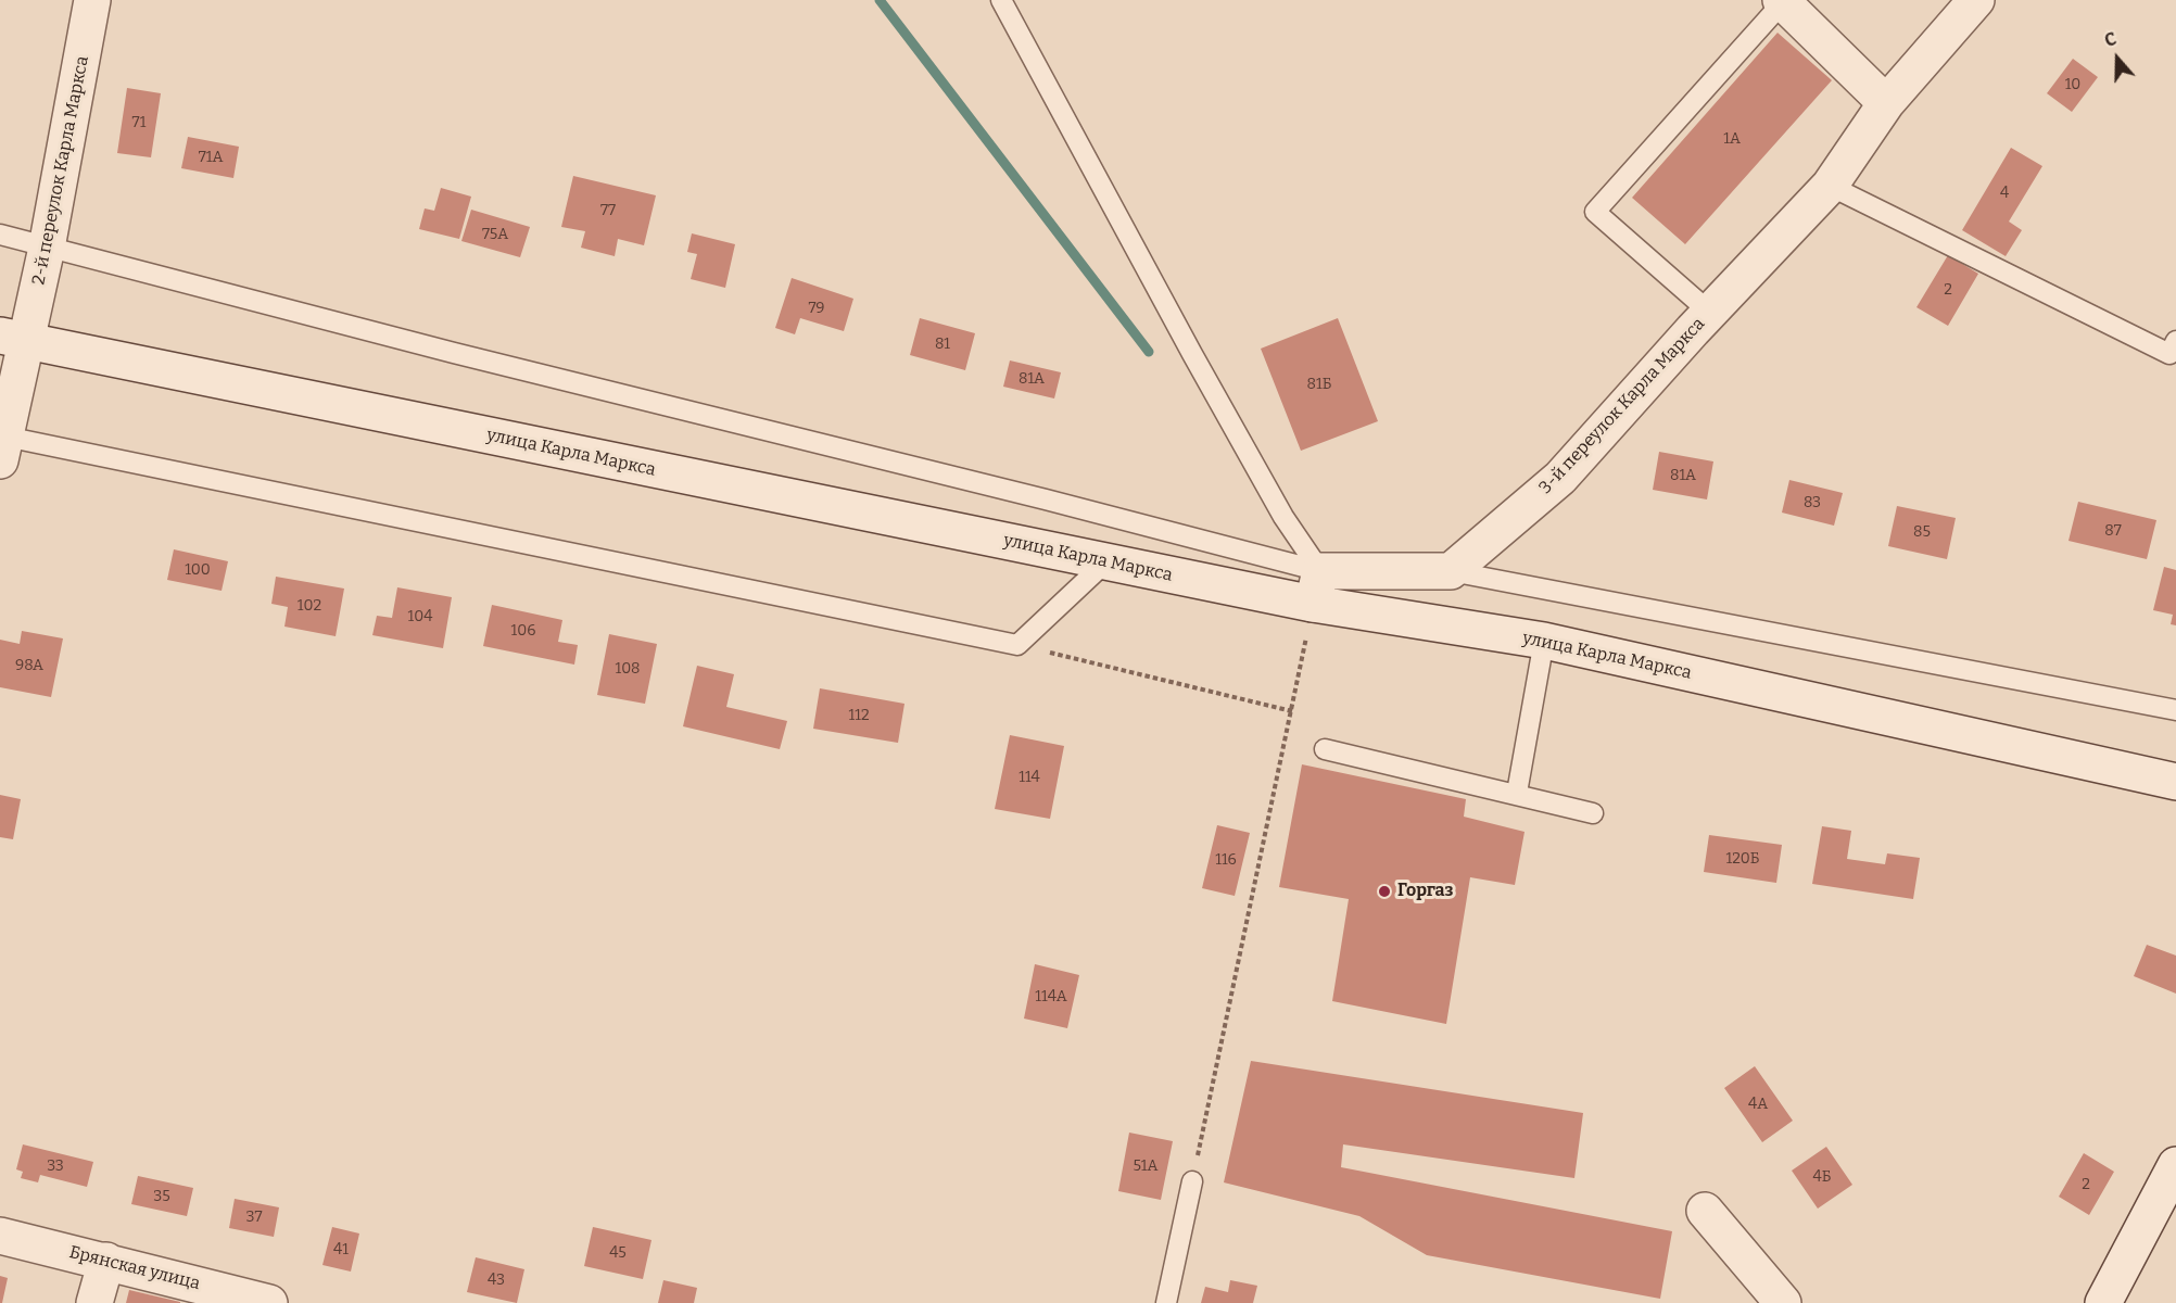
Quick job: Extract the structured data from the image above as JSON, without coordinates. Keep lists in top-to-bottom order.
{
  "streets": {
    "main road": [
      "2-й переулок Карла Маркса",
      "3-й переулок Карла Маркса",
      "улица Карла Маркса",
      "Брянская улица"
    ]
  },
  "crossings": [
    ["2-й переулок Карла Маркса", "улица Карла Маркса"]
  ],
  "places": ["Горгаз"],
  "house_numbers": [
    "10",
    "71",
    "1А",
    "71А",
    "4",
    "77",
    "75А",
    "2",
    "79",
    "81",
    "81А",
    "81Б",
    "81А",
    "83",
    "87",
    "85",
    "100",
    "102",
    "104",
    "106",
    "98А",
    "108",
    "112",
    "114",
    "120Б",
    "116",
    "114А",
    "4А",
    "33",
    "51А",
    "4Б",
    "2",
    "35",
    "37",
    "41",
    "45",
    "43"
  ],
  "north": "top"
}
